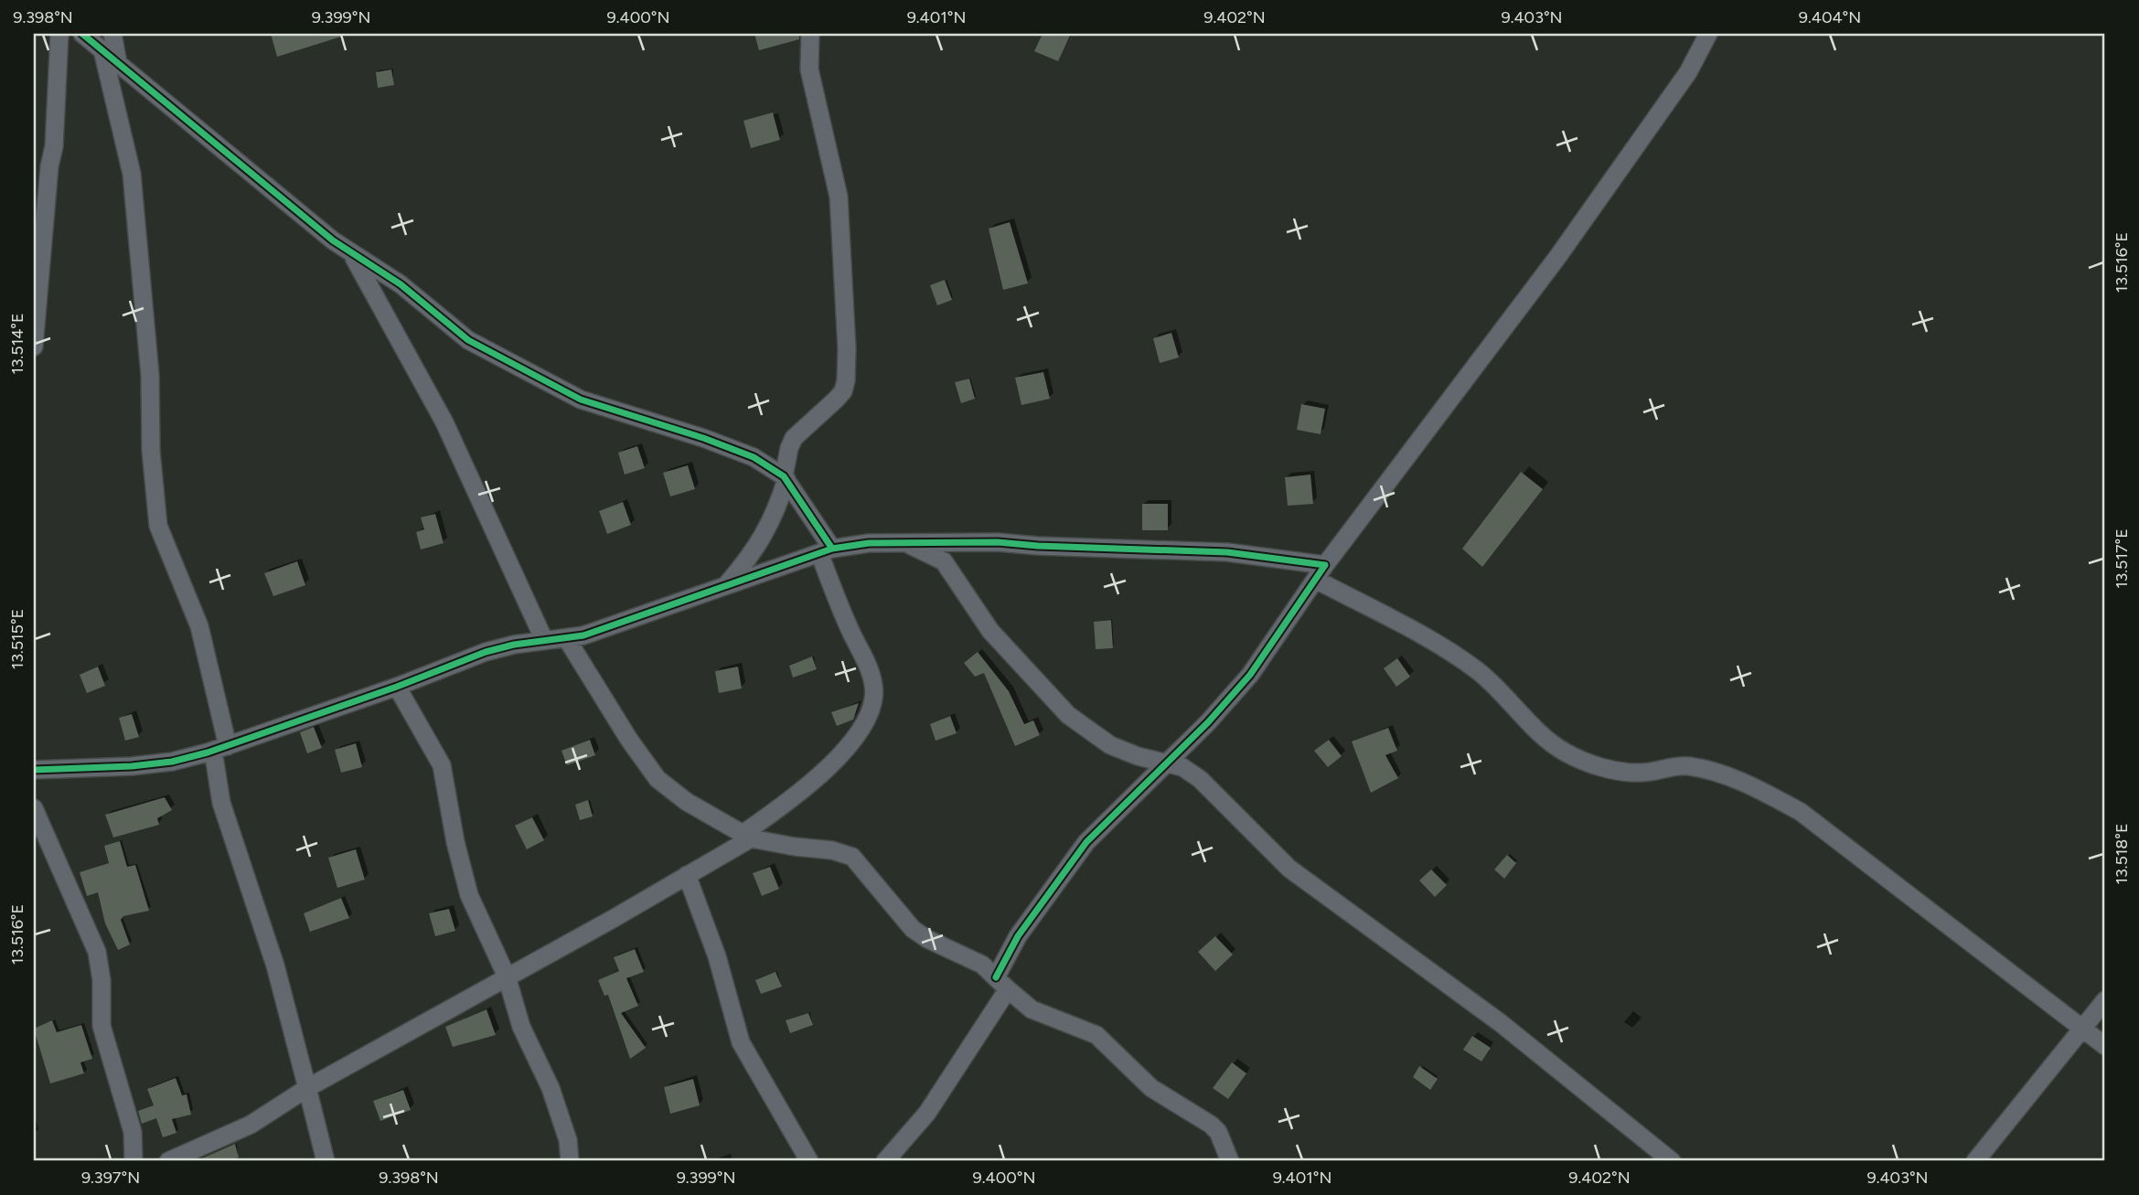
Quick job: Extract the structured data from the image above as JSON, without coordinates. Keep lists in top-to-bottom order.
{
  "coordinates": [
    "9.398°N",
    "9.399°N",
    "9.400°N",
    "9.401°N",
    "9.402°N",
    "9.403°N",
    "9.404°N",
    "13.516°E",
    "13.514°E",
    "13.517°E",
    "13.515°E",
    "13.518°E",
    "9.397°N"
  ]
}
